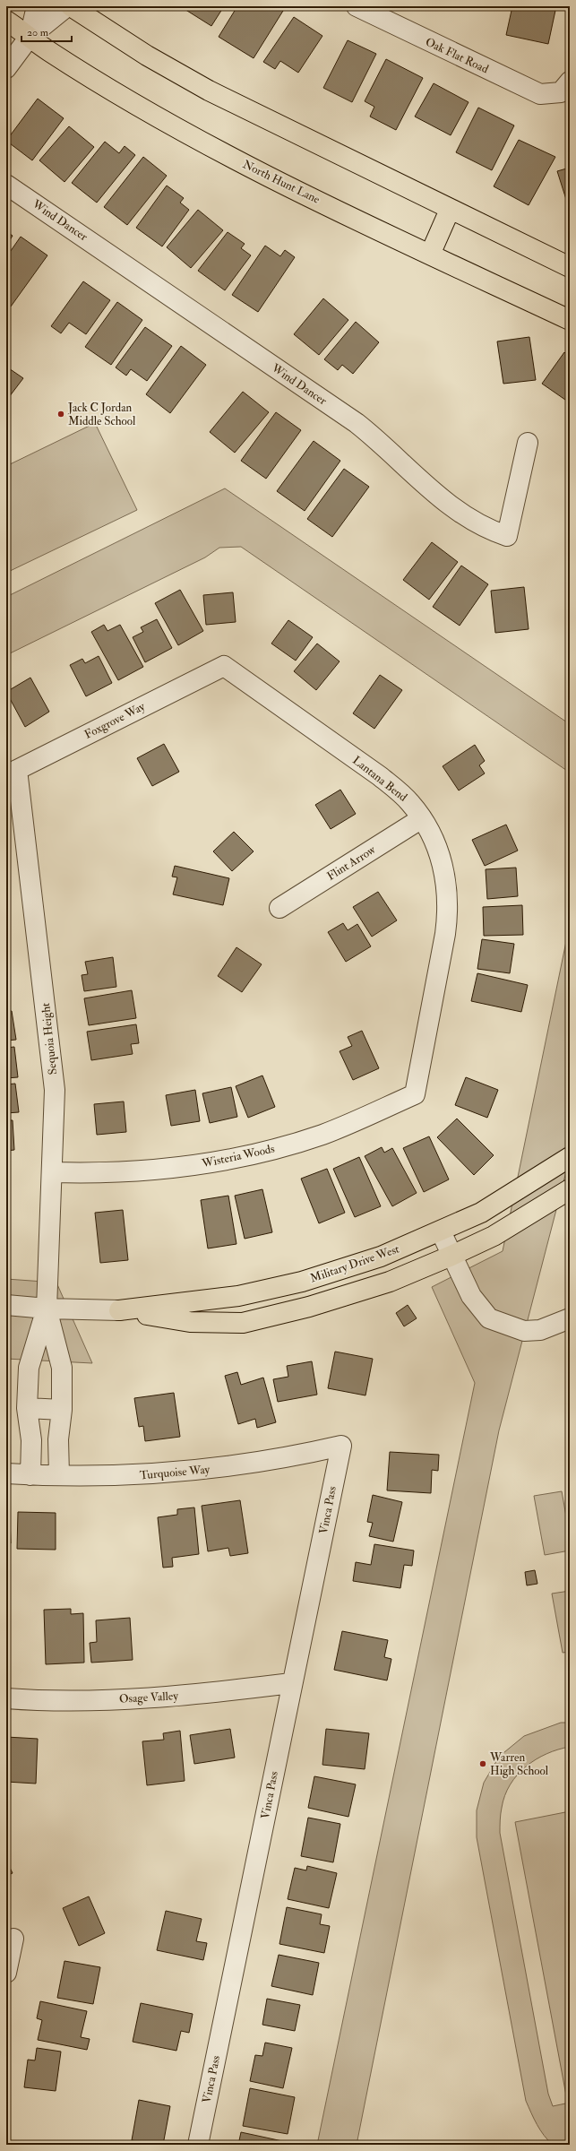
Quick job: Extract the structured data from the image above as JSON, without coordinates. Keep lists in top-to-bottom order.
{
  "streets": {
    "main road": ["North Hunt Lane", "Military Drive West"],
    "street": [
      "Oak Flat Road",
      "Wind Dancer",
      "Foxgrove Way",
      "Lantana Bend",
      "Flint Arrow",
      "Sequoia Height",
      "Wisteria Woods",
      "Turquoise Way",
      "Vinca Pass",
      "Osage Valley"
    ]
  },
  "crossings": [
    ["Foxgrove Way", "Lantana Bend"],
    ["Foxgrove Way", "Sequoia Height"],
    ["Lantana Bend", "Flint Arrow"],
    ["Lantana Bend", "Wisteria Woods"],
    ["Sequoia Height", "Wisteria Woods"],
    ["Sequoia Height", "Military Drive West"],
    ["Sequoia Height", "Turquoise Way"],
    ["Turquoise Way", "Vinca Pass"],
    ["Vinca Pass", "Osage Valley"]
  ],
  "places": ["Jack C Jordan Middle School", "Warren High School"],
  "scale_bar": "20 m"
}
